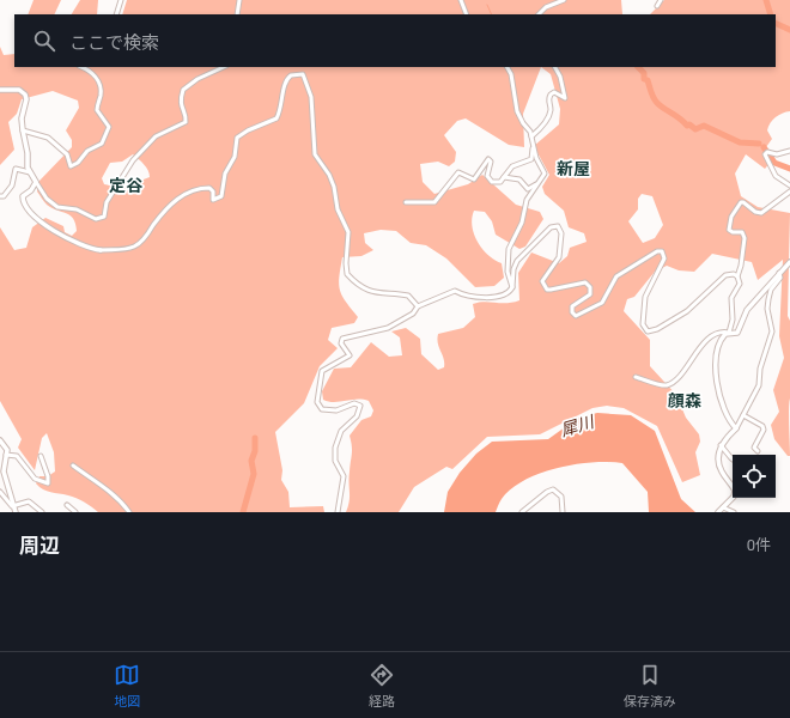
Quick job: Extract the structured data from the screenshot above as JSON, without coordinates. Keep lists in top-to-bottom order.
{
  "districts": ["新屋", "定谷", "顔森"],
  "water": ["犀川"],
  "page": {
    "search": "ここで検索",
    "heading": ["周辺", "0件"],
    "nav": ["地図", "経路", "保存済み"]
  }
}
